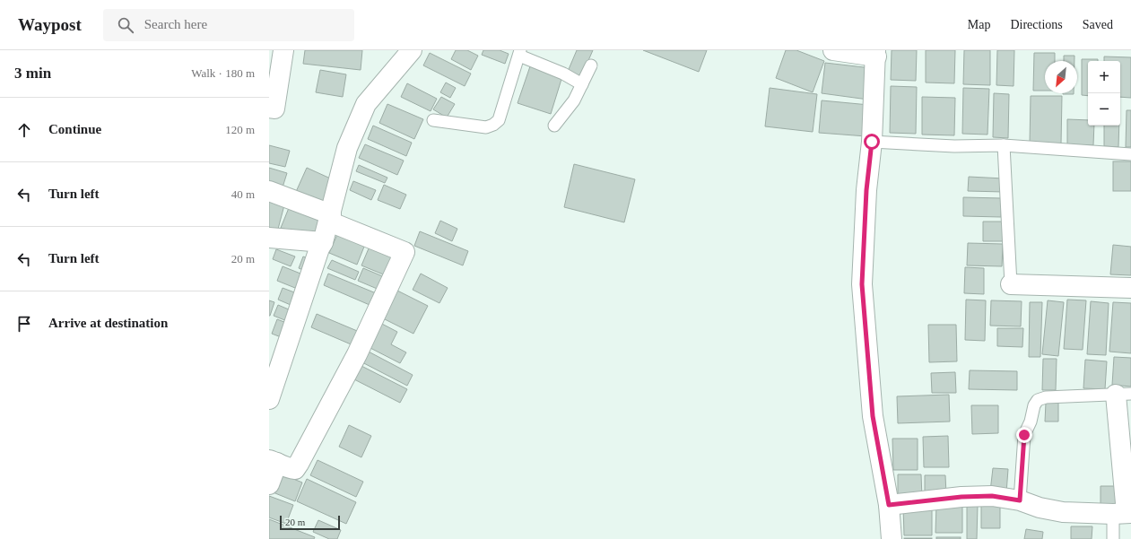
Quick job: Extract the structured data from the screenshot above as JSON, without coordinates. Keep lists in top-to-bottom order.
{
  "scale_bar": "20 m",
  "north": "bottom left",
  "page": {
    "header": "Waypost",
    "search": "Search here",
    "nav": ["Map", "Directions", "Saved"],
    "heading": ["3 min", "Walk · 180 m"],
    "map_buttons": ["+", "−"],
    "list": [
      ["Continue", "120 m"],
      ["Turn left", "40 m"],
      ["Turn left", "20 m"],
      "Arrive at destination"
    ],
    "scale": "20 m"
  }
}
